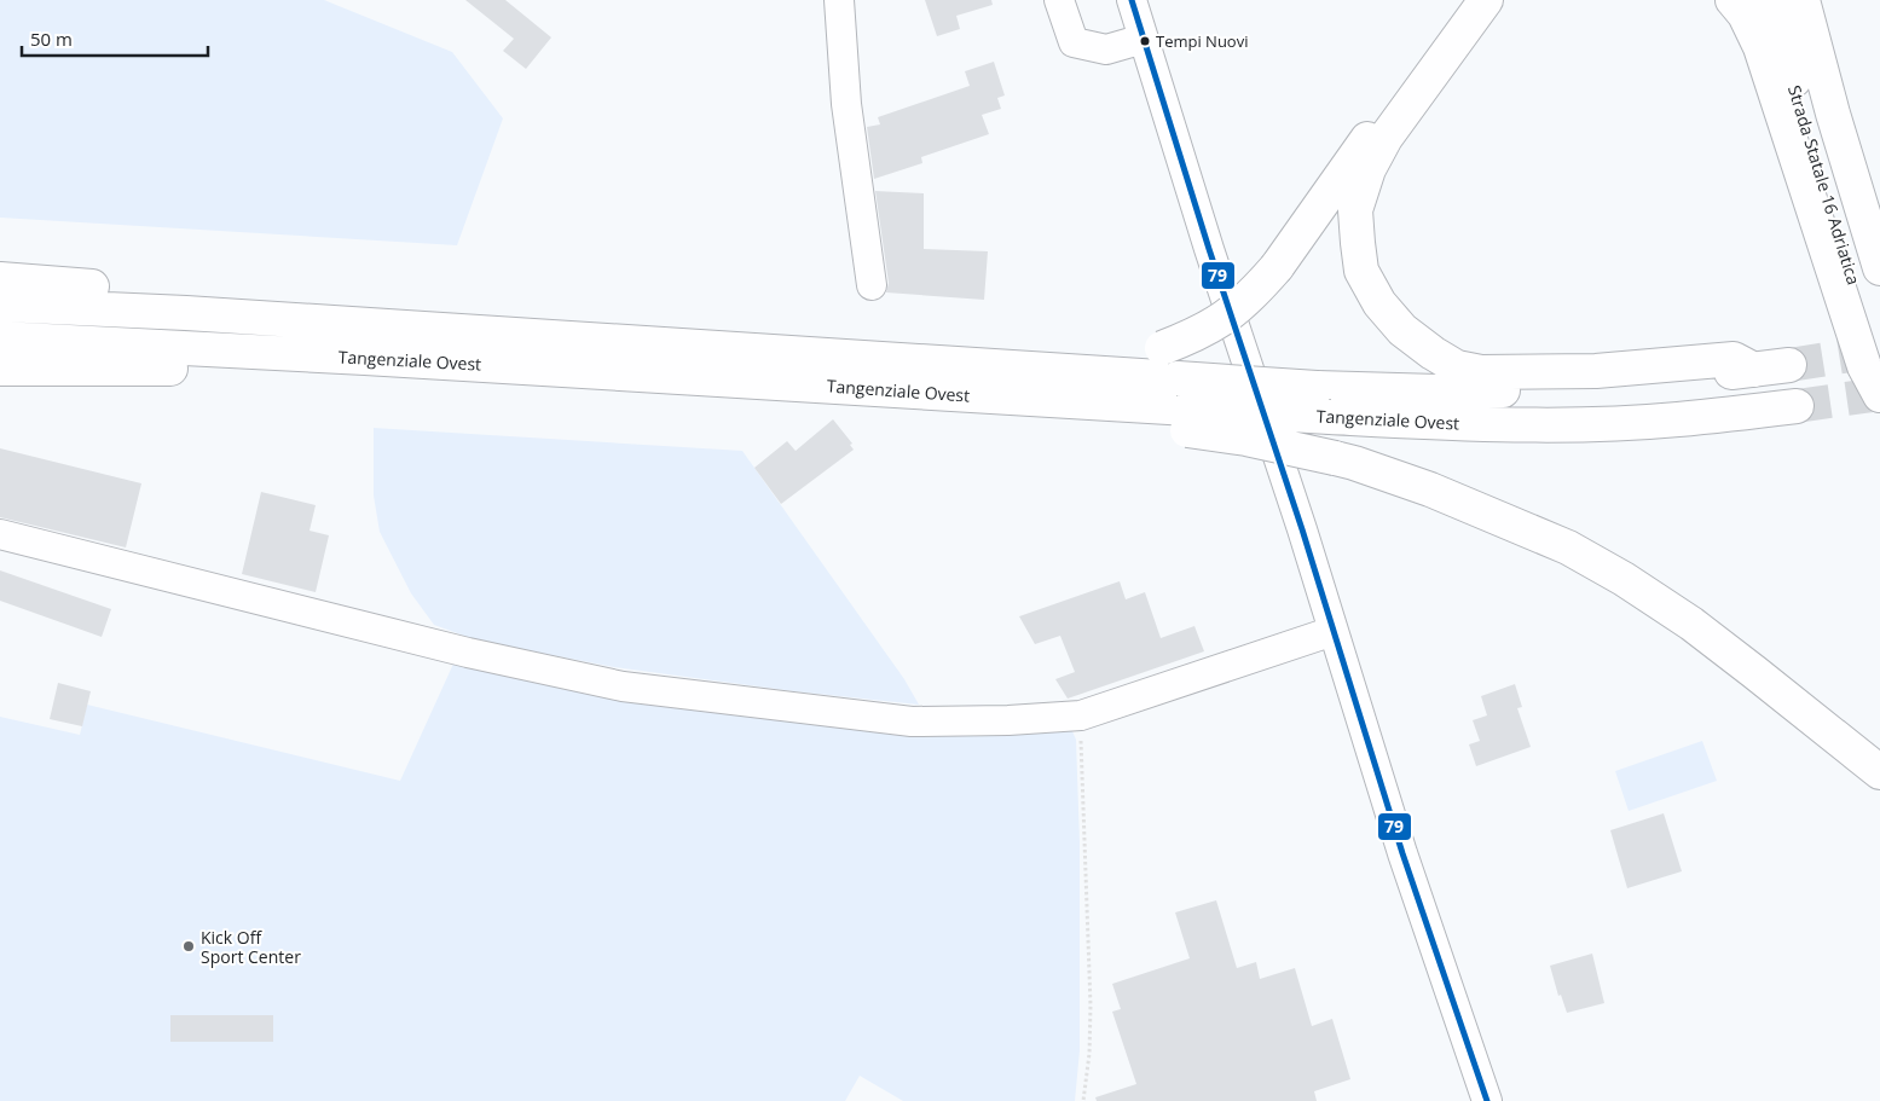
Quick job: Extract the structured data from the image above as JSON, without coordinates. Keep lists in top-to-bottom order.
{
  "streets": {
    "highway": ["Strada Statale 16 Adriatica", "Tangenziale Ovest"]
  },
  "places": ["Tempi Nuovi", "Kick Off Sport Center"],
  "lines": ["transit line 79"],
  "scale_bar": "50 m"
}
